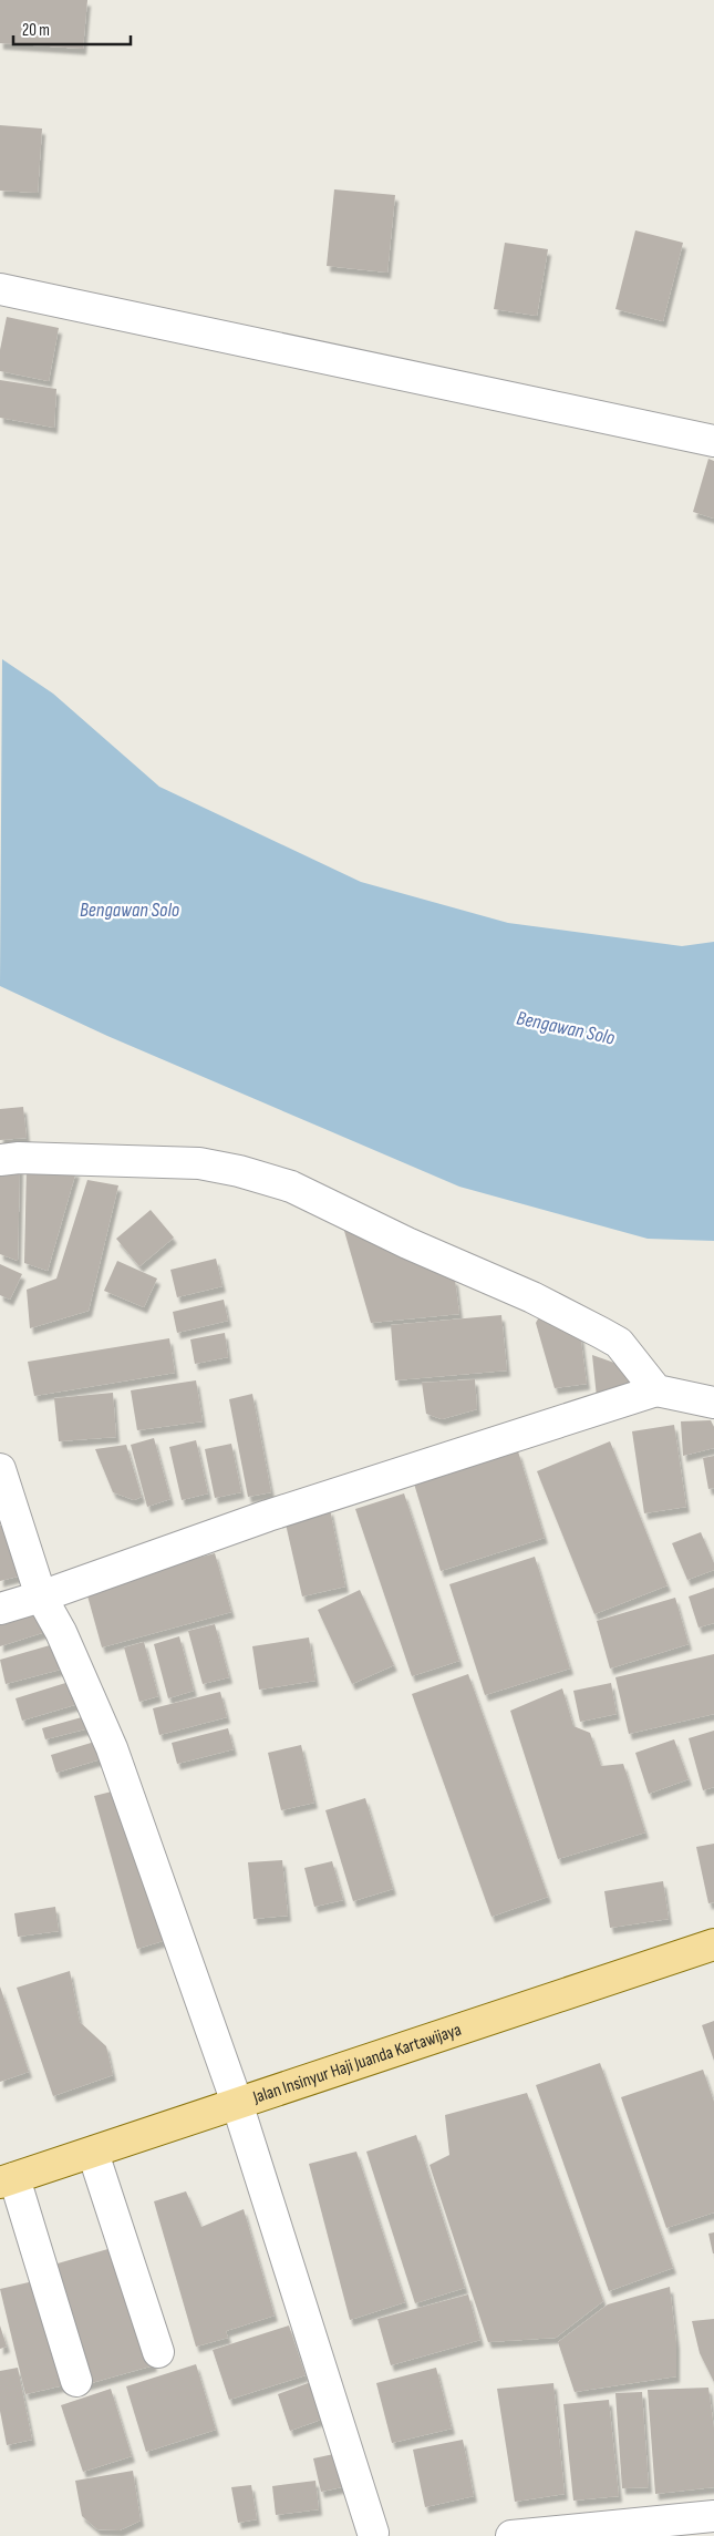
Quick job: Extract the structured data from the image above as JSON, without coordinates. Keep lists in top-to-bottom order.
{
  "streets": {
    "main road": ["Jalan Insinyur Haji Juanda Kartawijaya"]
  },
  "water": ["Bengawan Solo"],
  "scale_bar": "20 m"
}
